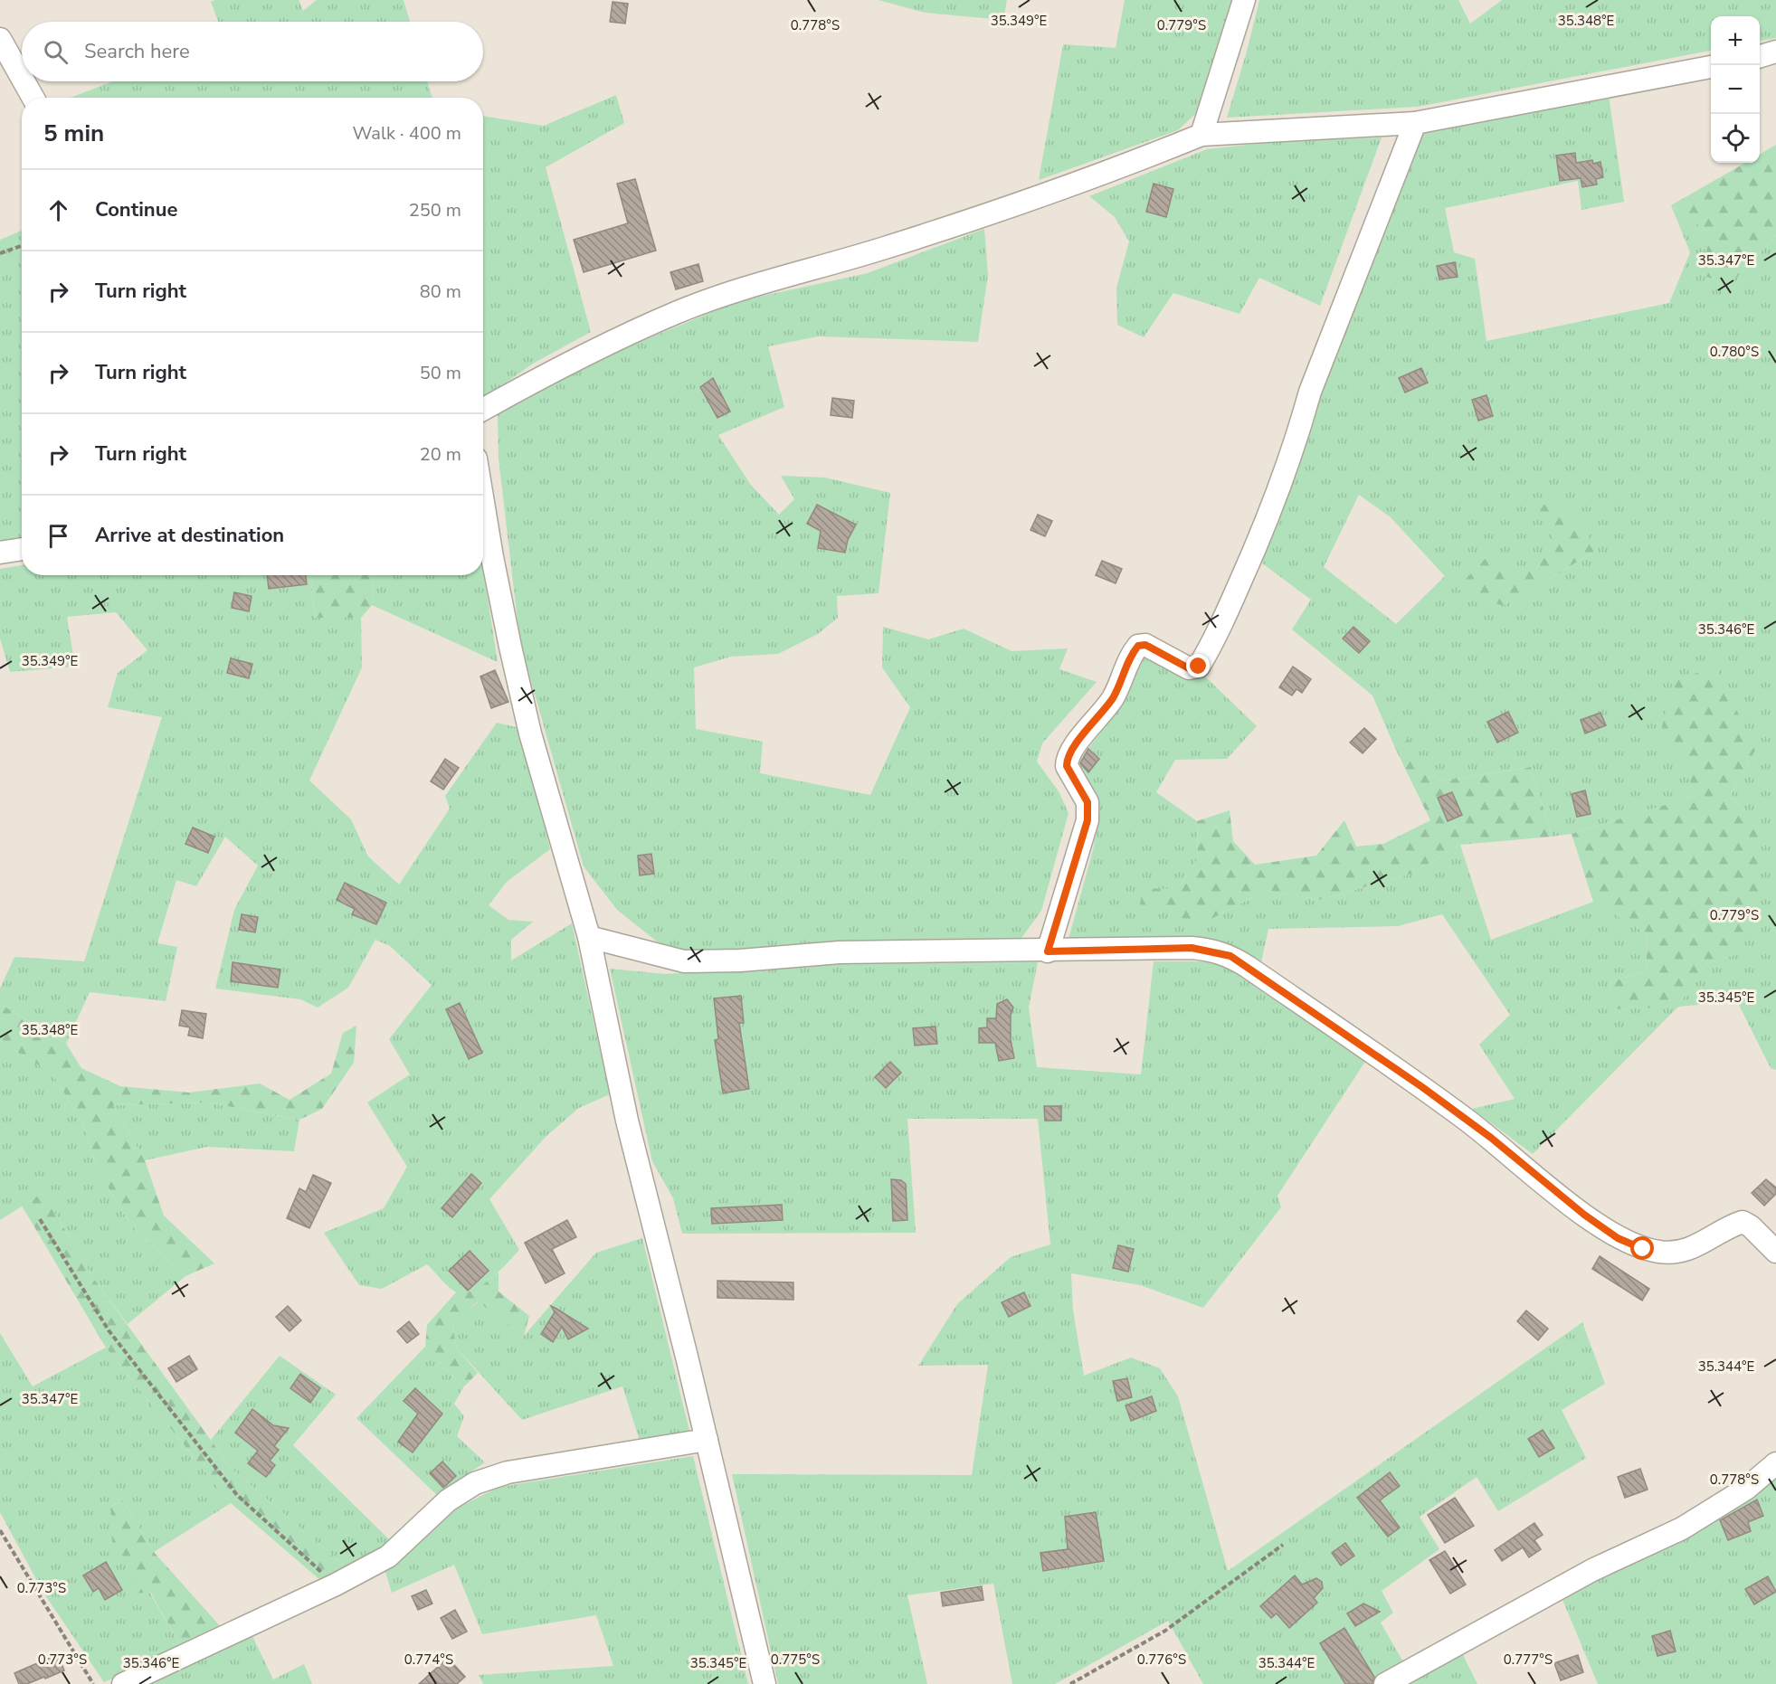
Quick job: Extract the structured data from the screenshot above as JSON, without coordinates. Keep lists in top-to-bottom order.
{
  "page": {
    "map_buttons": ["+", "−"],
    "search": "Search here",
    "heading": ["5 min", "Walk · 400 m"],
    "list": [
      ["Continue", "250 m"],
      ["Turn right", "80 m"],
      ["Turn right", "50 m"],
      ["Turn right", "20 m"],
      "Arrive at destination"
    ]
  },
  "coordinates": [
    "35.349°E",
    "35.348°E",
    "0.778°S",
    "0.779°S",
    "35.347°E",
    "0.780°S",
    "35.346°E",
    "35.345°E",
    "35.344°E",
    "0.773°S",
    "0.774°S",
    "0.775°S",
    "0.776°S",
    "0.777°S"
  ]
}
